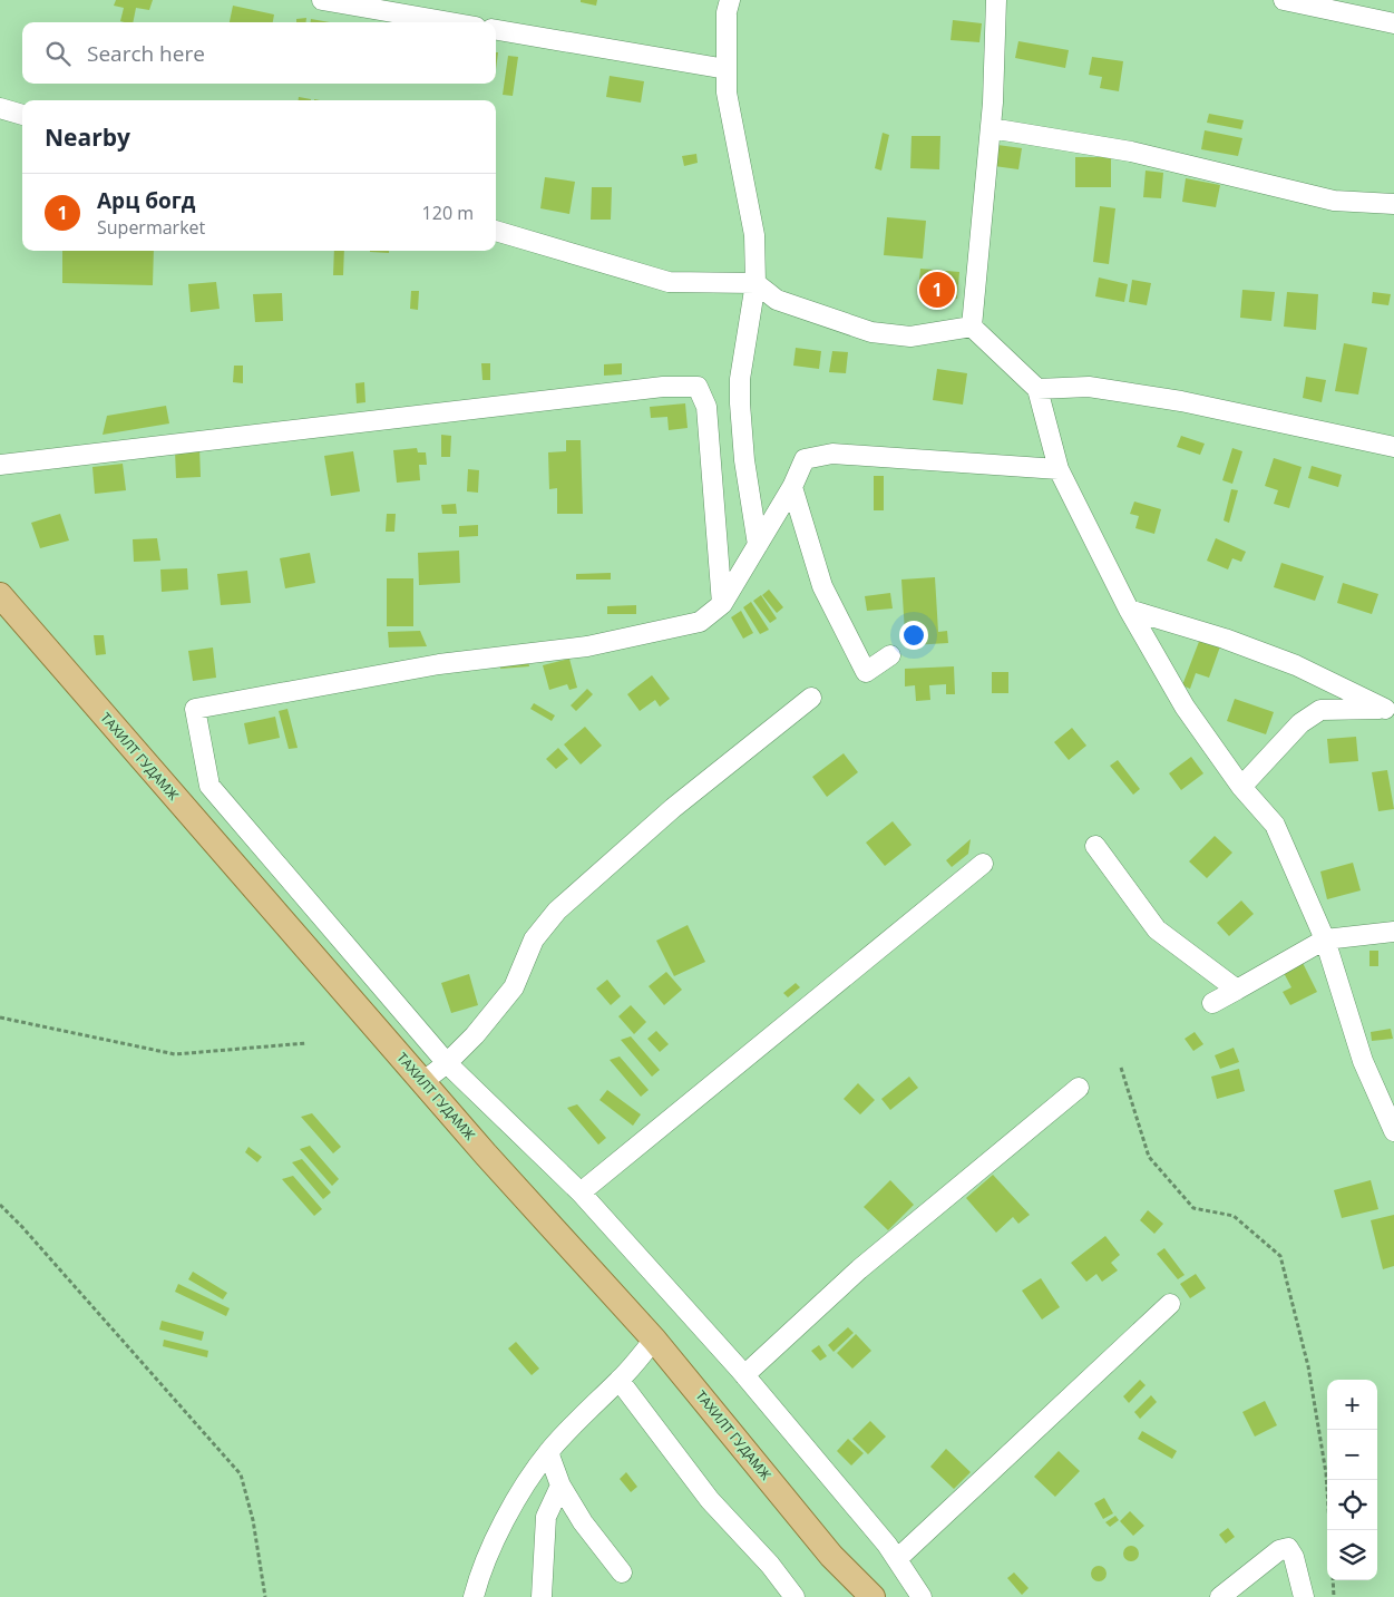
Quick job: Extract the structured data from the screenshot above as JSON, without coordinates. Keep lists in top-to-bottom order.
{
  "streets": {
    "main road": ["ТАХИЛТ ГУДАМЖ"]
  },
  "page": {
    "search": "Search here",
    "heading": "Nearby",
    "list": [
      {
        "mark": "1",
        "name": "Арц богд",
        "note": "Supermarket",
        "value": "120 m"
      }
    ],
    "pins": "1",
    "map_buttons": ["+", "−"]
  }
}
